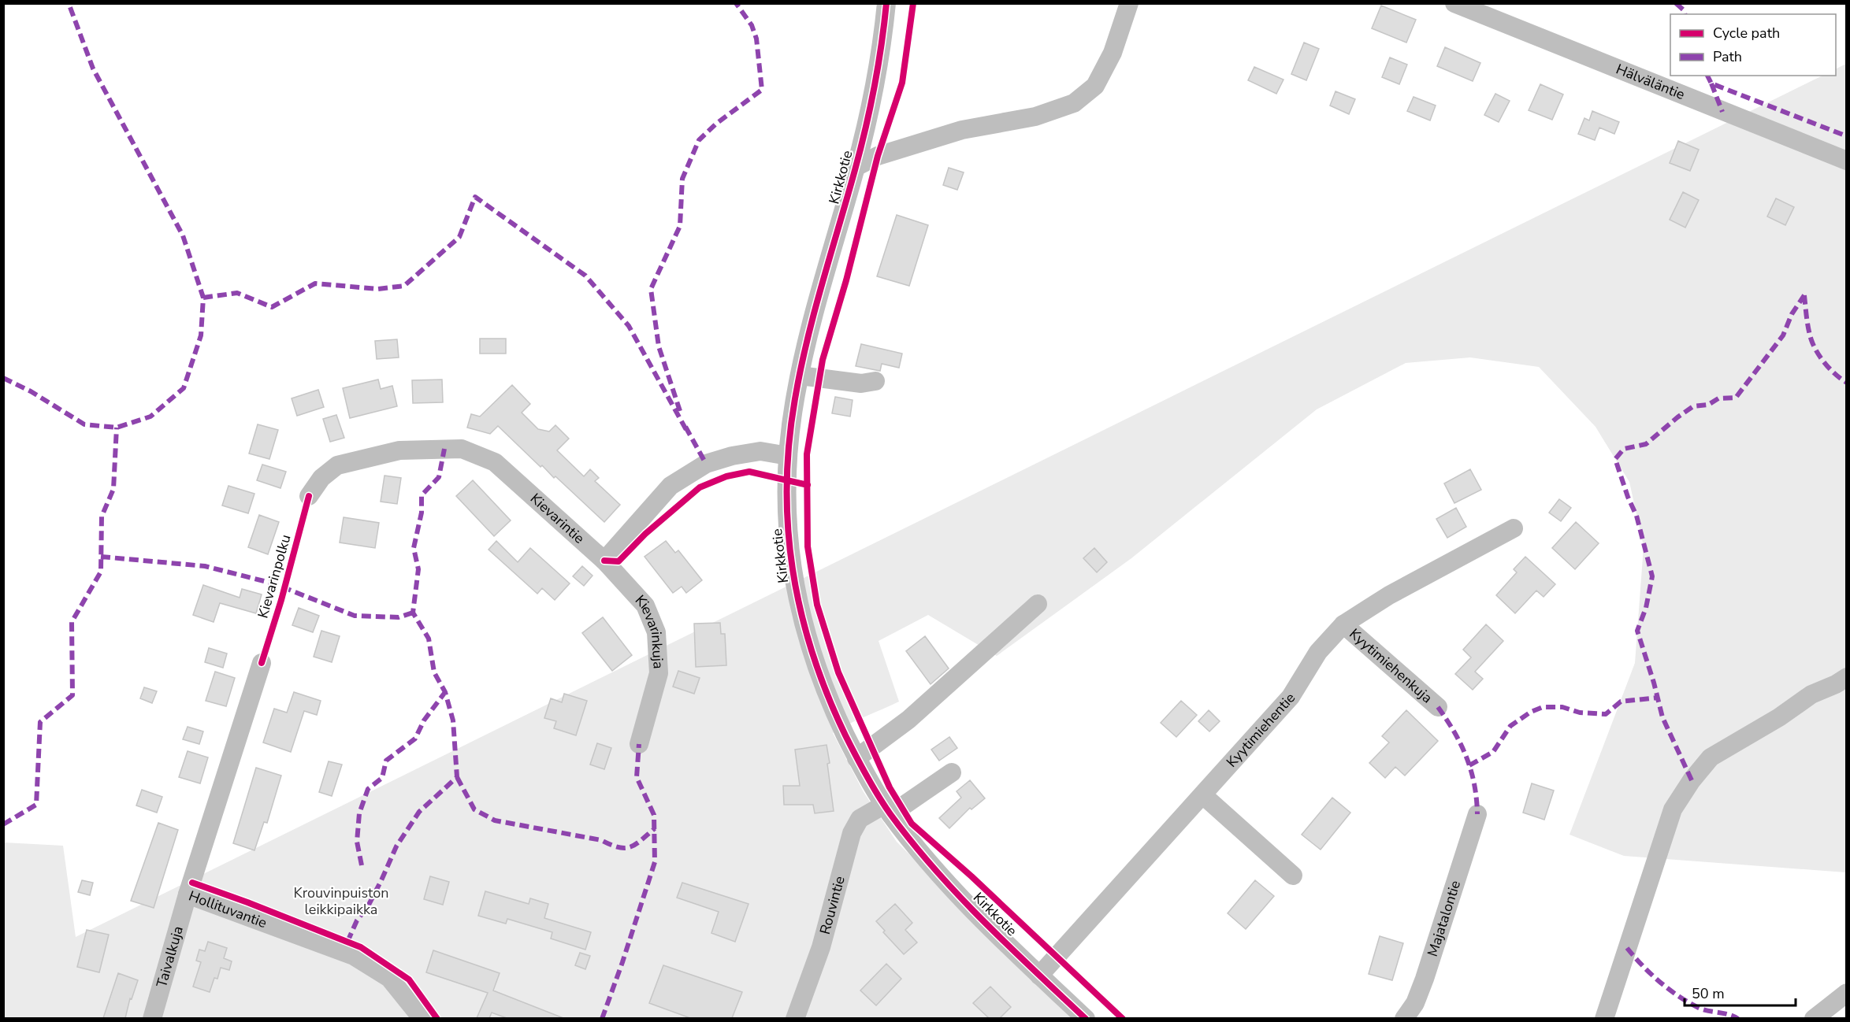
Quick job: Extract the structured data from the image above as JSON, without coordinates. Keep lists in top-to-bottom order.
{
  "streets": {
    "street": [
      "Hälväläntie",
      "Kirkkotie",
      "Kievarintie",
      "Kievarinkuja",
      "Kyytimiehenkuja",
      "Kyytimiehentie",
      "Rouvintie",
      "Hollituvantie",
      "Majatalontie",
      "Taivalkuja"
    ],
    "cycle path": ["Kievarinpolku"]
  },
  "crossings": [
    ["Kirkkotie", "Kyytimiehentie"],
    ["Kirkkotie", "Rouvintie"],
    ["Kievarintie", "Kievarinkuja"],
    ["Kyytimiehenkuja", "Kyytimiehentie"],
    ["Hollituvantie", "Taivalkuja"]
  ],
  "parks": ["Krouvinpuiston leikkipaikka"],
  "legend": ["Cycle path", "Path"],
  "scale_bar": "50 m"
}
